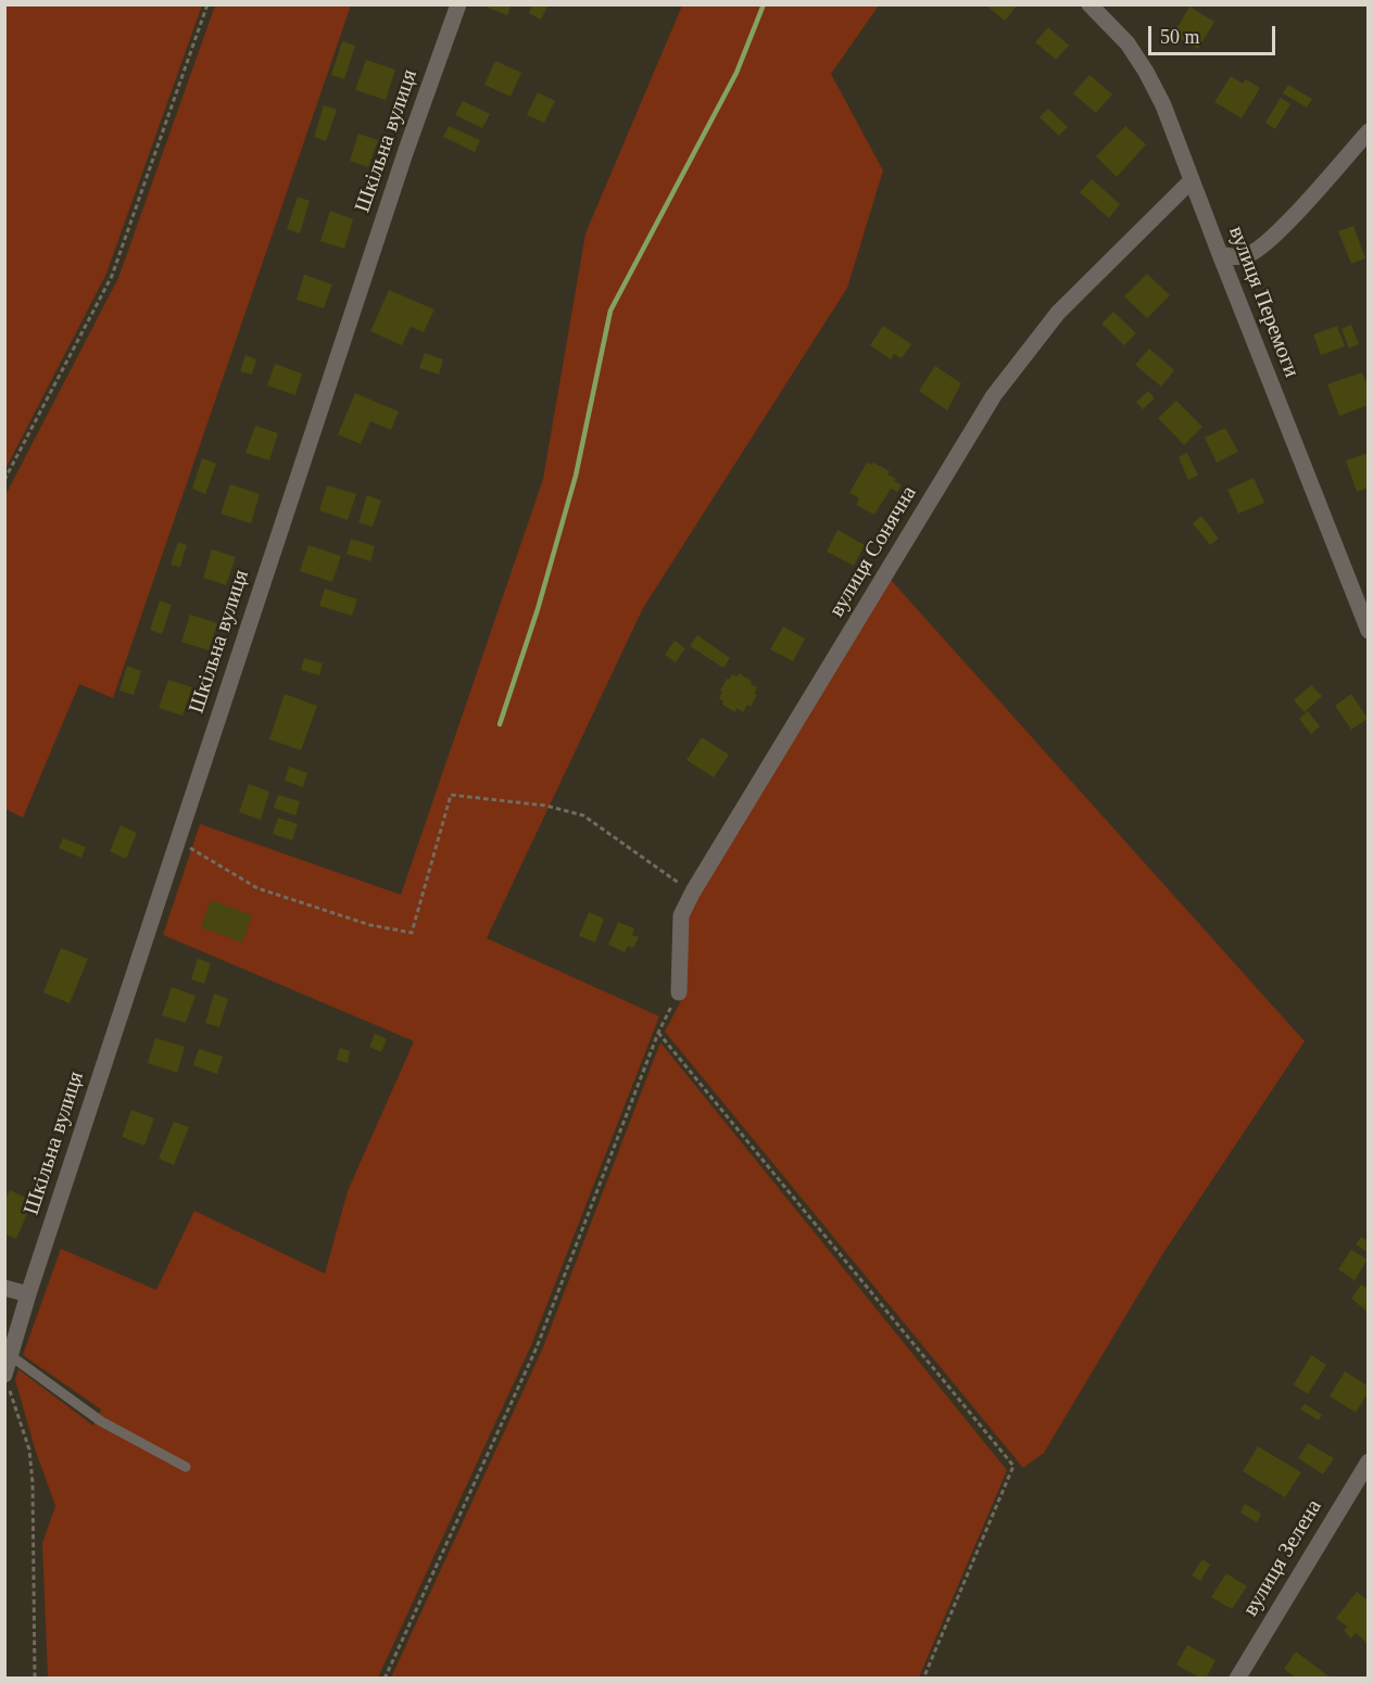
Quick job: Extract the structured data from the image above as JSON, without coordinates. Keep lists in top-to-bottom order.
{
  "streets": {
    "street": [
      "Шкільна вулиця",
      "вулиця Перемоги",
      "вулиця Сонячна",
      "вулиця Зелена"
    ]
  },
  "crossings": [
    ["вулиця Перемоги", "вулиця Сонячна"]
  ],
  "scale_bar": "50 m"
}
